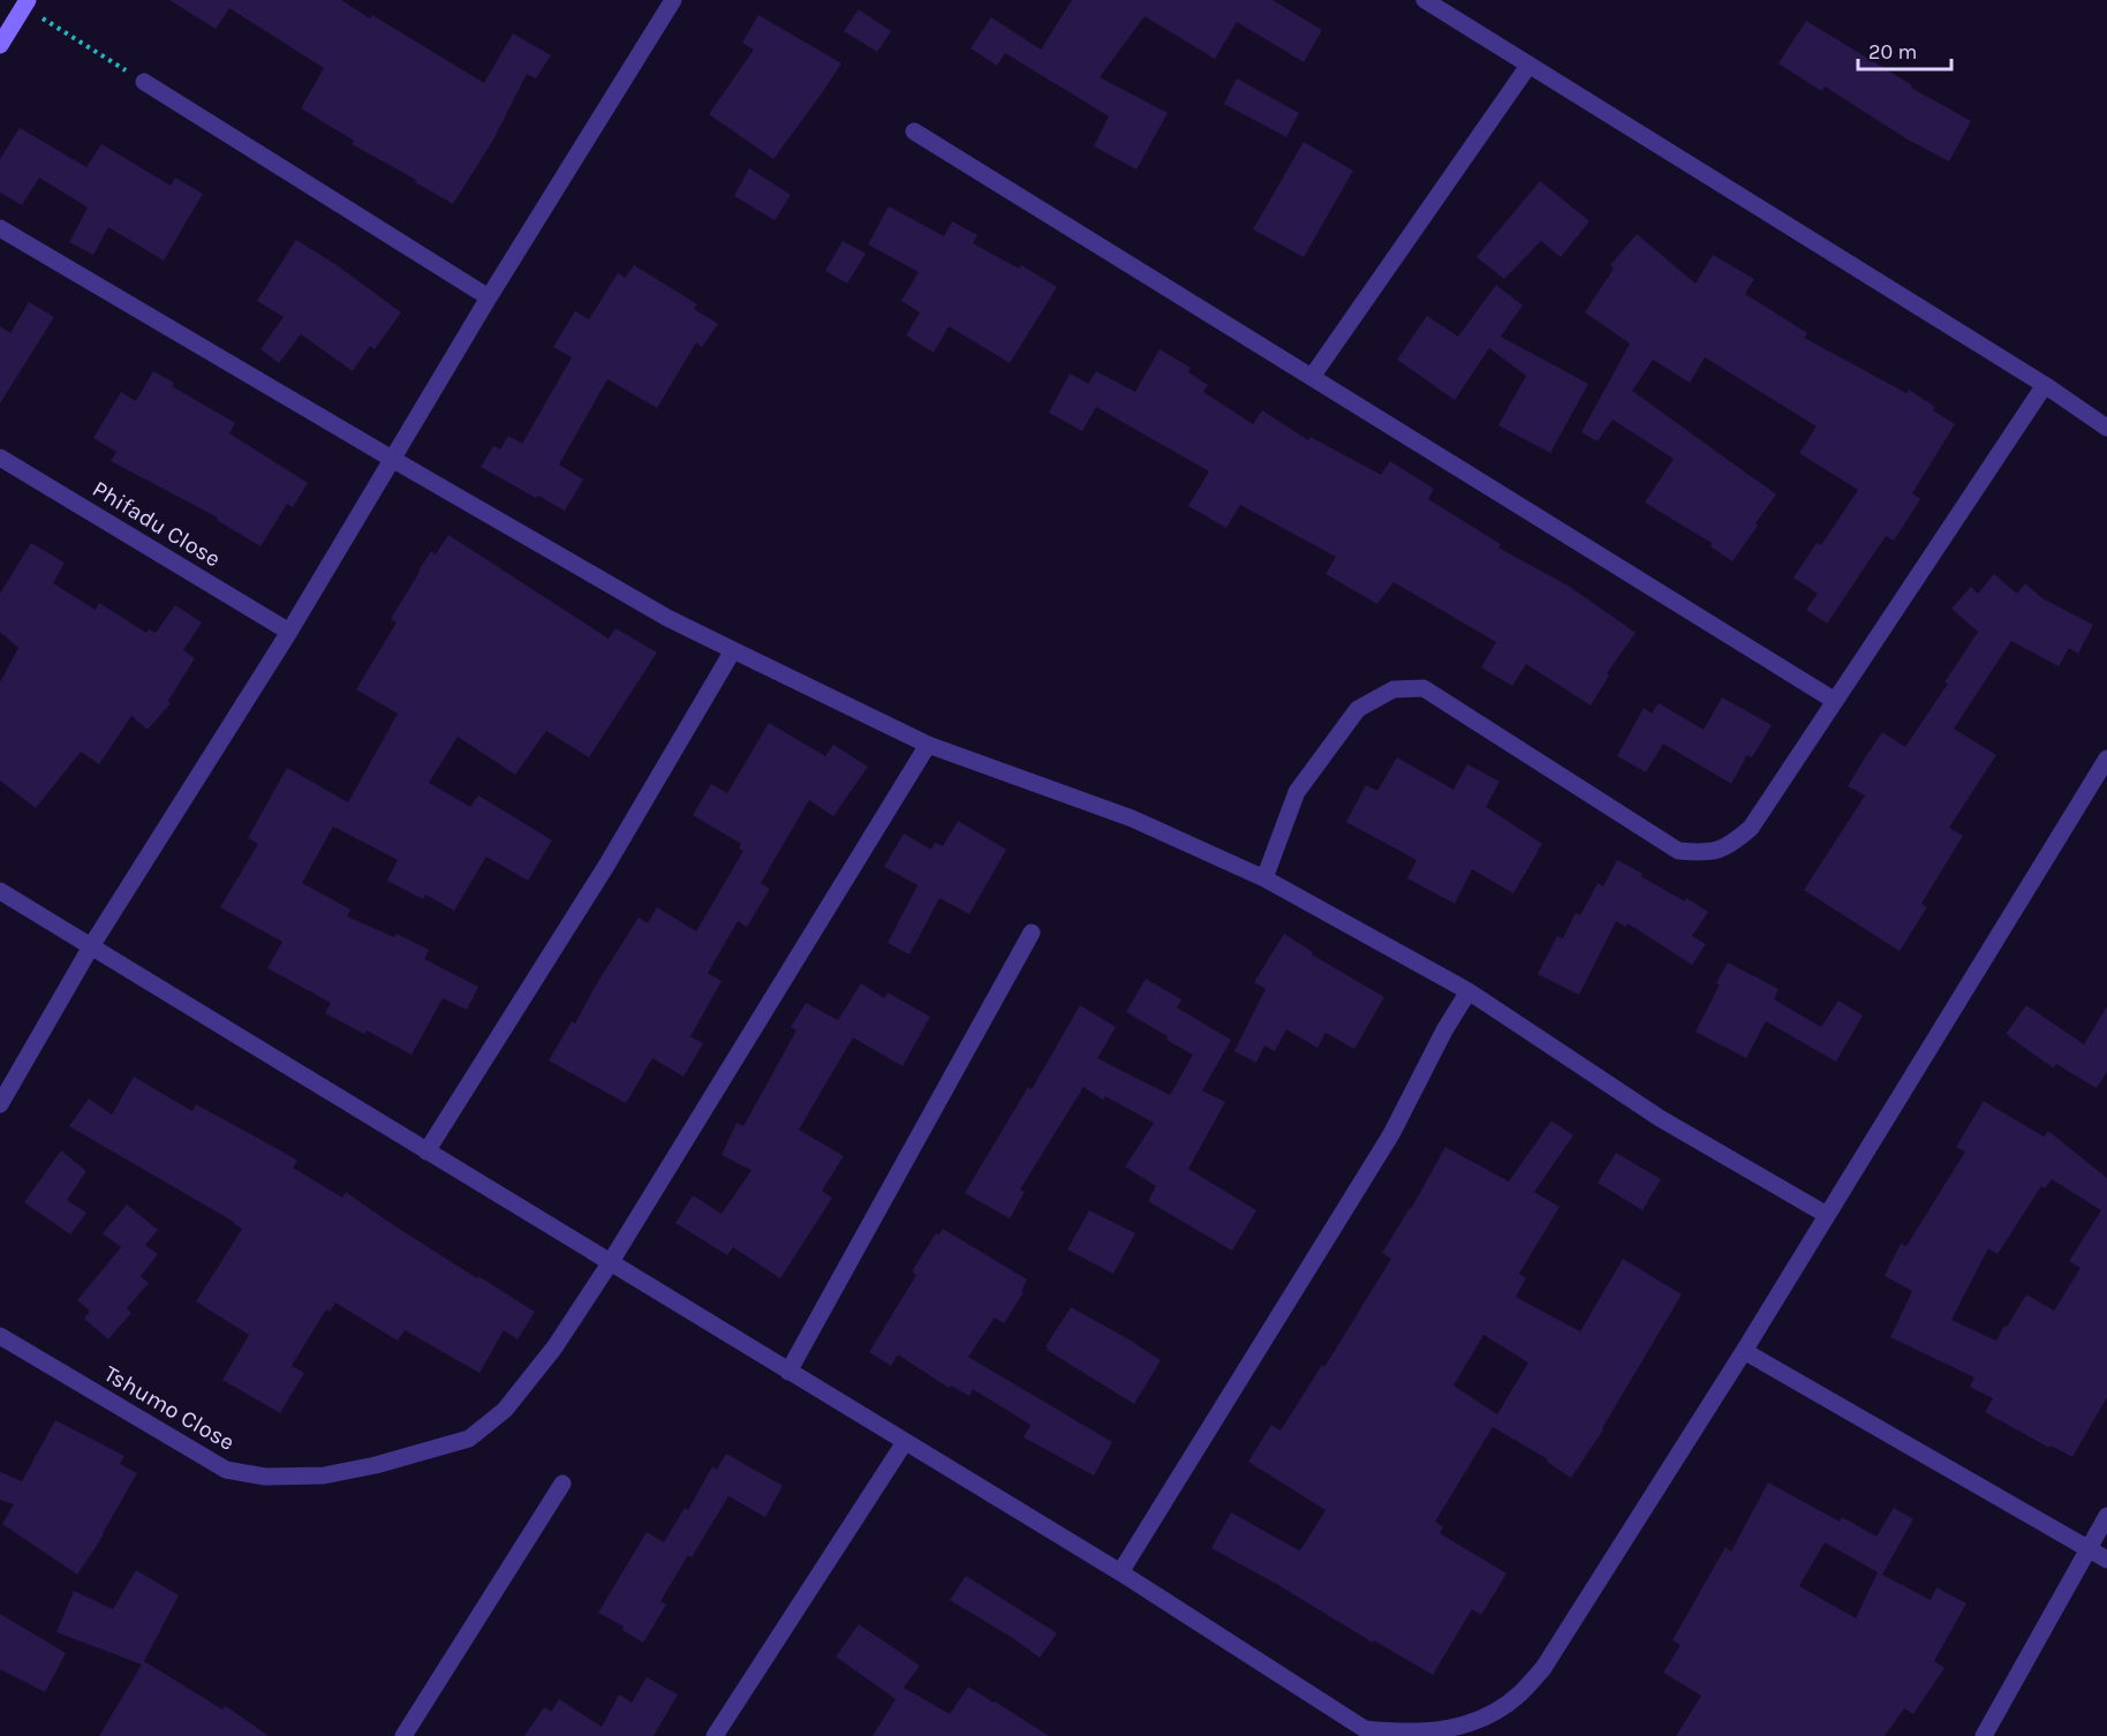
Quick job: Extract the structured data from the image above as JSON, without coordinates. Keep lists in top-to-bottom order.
{
  "streets": {
    "street": ["Phifadu Close", "Tshumo Close"]
  },
  "scale_bar": "20 m"
}
